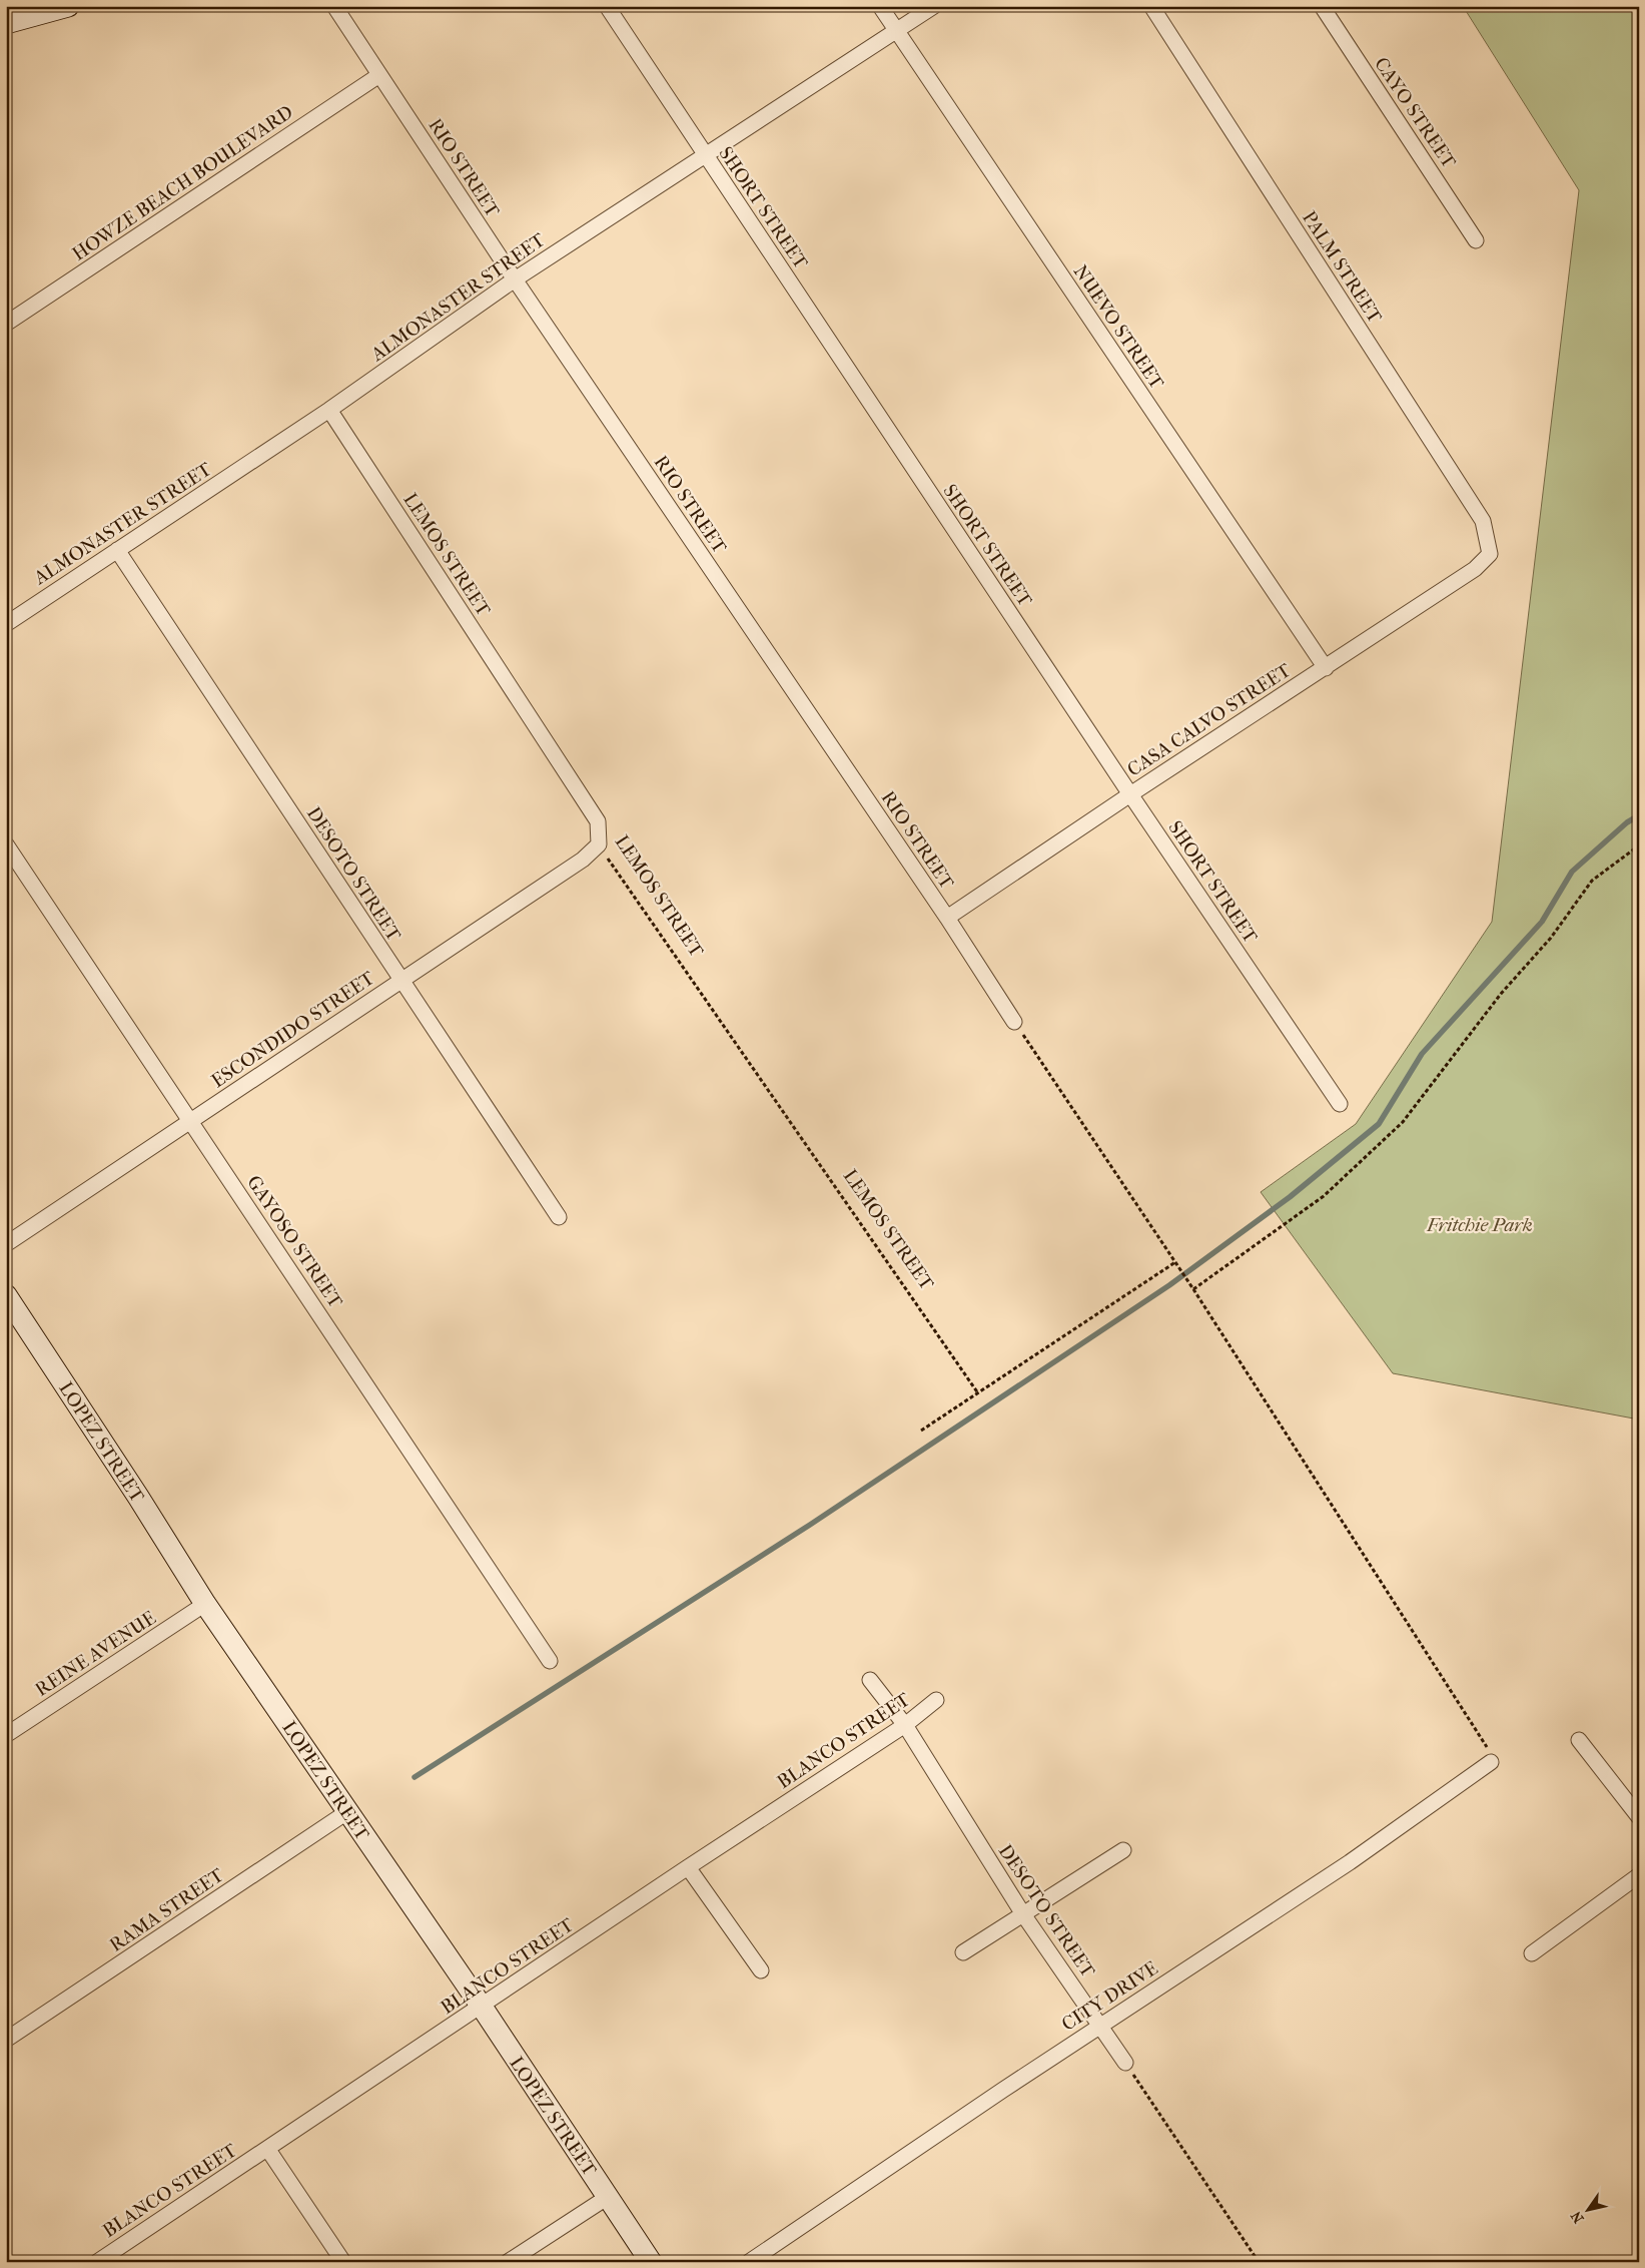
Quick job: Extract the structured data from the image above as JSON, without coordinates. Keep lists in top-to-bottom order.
{
  "streets": {
    "street": [
      "CAYO STREET",
      "RIO STREET",
      "HOWZE BEACH BOULEVARD",
      "SHORT STREET",
      "PALM STREET",
      "ALMONASTER STREET",
      "NUEVO STREET",
      "LEMOS STREET",
      "CASA CALVO STREET",
      "DESOTO STREET",
      "ESCONDIDO STREET",
      "GAYOSO STREET",
      "LOPEZ STREET",
      "REINE AVENUE",
      "BLANCO STREET",
      "RAMA STREET",
      "CITY DRIVE"
    ]
  },
  "crossings": [
    ["RIO STREET", "HOWZE BEACH BOULEVARD"],
    ["RIO STREET", "ALMONASTER STREET"],
    ["RIO STREET", "CASA CALVO STREET"],
    ["SHORT STREET", "ALMONASTER STREET"],
    ["SHORT STREET", "CASA CALVO STREET"],
    ["PALM STREET", "CASA CALVO STREET"],
    ["ALMONASTER STREET", "NUEVO STREET"],
    ["ALMONASTER STREET", "LEMOS STREET"],
    ["ALMONASTER STREET", "DESOTO STREET"],
    ["NUEVO STREET", "CASA CALVO STREET"],
    ["LEMOS STREET", "ESCONDIDO STREET"],
    ["DESOTO STREET", "ESCONDIDO STREET"],
    ["DESOTO STREET", "BLANCO STREET"],
    ["DESOTO STREET", "CITY DRIVE"],
    ["ESCONDIDO STREET", "GAYOSO STREET"],
    ["LOPEZ STREET", "REINE AVENUE"],
    ["LOPEZ STREET", "BLANCO STREET"],
    ["LOPEZ STREET", "RAMA STREET"]
  ],
  "parks": ["Fritchie Park"],
  "north": "bottom left"
}
